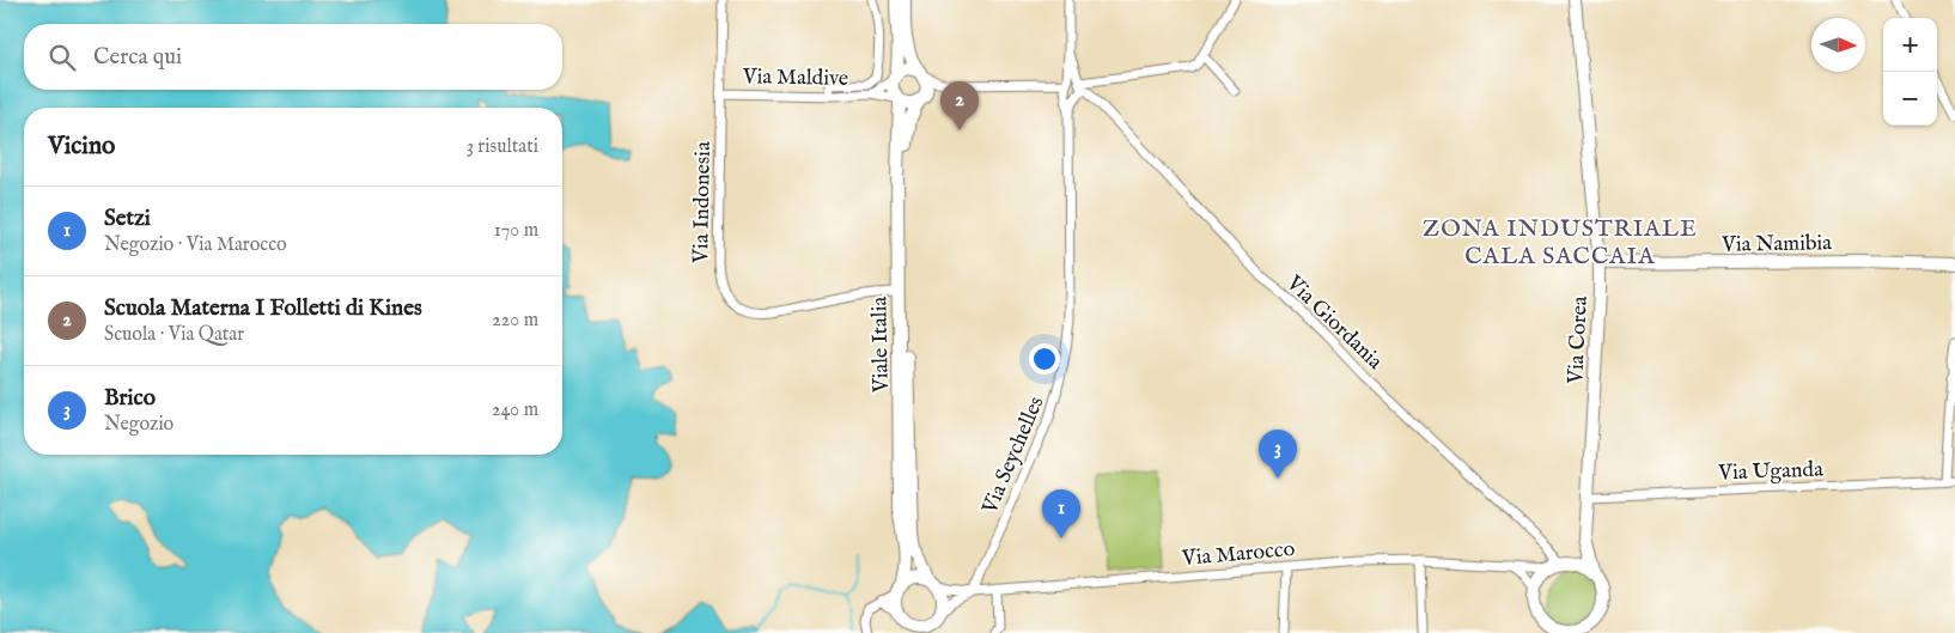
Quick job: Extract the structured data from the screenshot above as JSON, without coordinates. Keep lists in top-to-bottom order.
{
  "streets": {
    "main road": ["Via Namibia", "Via Corea", "Viale Italia"],
    "street": [
      "Via Maldive",
      "Via Indonesia",
      "Via Giordania",
      "Via Seychelles",
      "Via Uganda",
      "Via Marocco"
    ]
  },
  "crossings": [
    ["Via Maldive", "Via Indonesia"],
    ["Via Maldive", "Viale Italia"],
    ["Via Indonesia", "Viale Italia"],
    ["Via Namibia", "Via Corea"],
    ["Via Giordania", "Via Seychelles"],
    ["Via Giordania", "Via Marocco"],
    ["Via Corea", "Via Uganda"],
    ["Viale Italia", "Via Marocco"],
    ["Via Seychelles", "Via Marocco"]
  ],
  "districts": ["ZONA INDUSTRIALE CALA SACCAIA"],
  "north": "right",
  "page": {
    "map_buttons": ["+", "−"],
    "search": "Cerca qui",
    "pins": ["2", "3", "1"],
    "heading": ["Vicino", "3 risultati"],
    "list": [
      {
        "mark": "1",
        "name": "Setzi",
        "note": "Negozio · Via Marocco",
        "value": "170 m"
      },
      {
        "mark": "2",
        "name": "Scuola Materna I Folletti di Kines",
        "note": "Scuola · Via Qatar",
        "value": "220 m"
      },
      {
        "mark": "3",
        "name": "Brico",
        "note": "Negozio",
        "value": "240 m"
      }
    ]
  }
}
